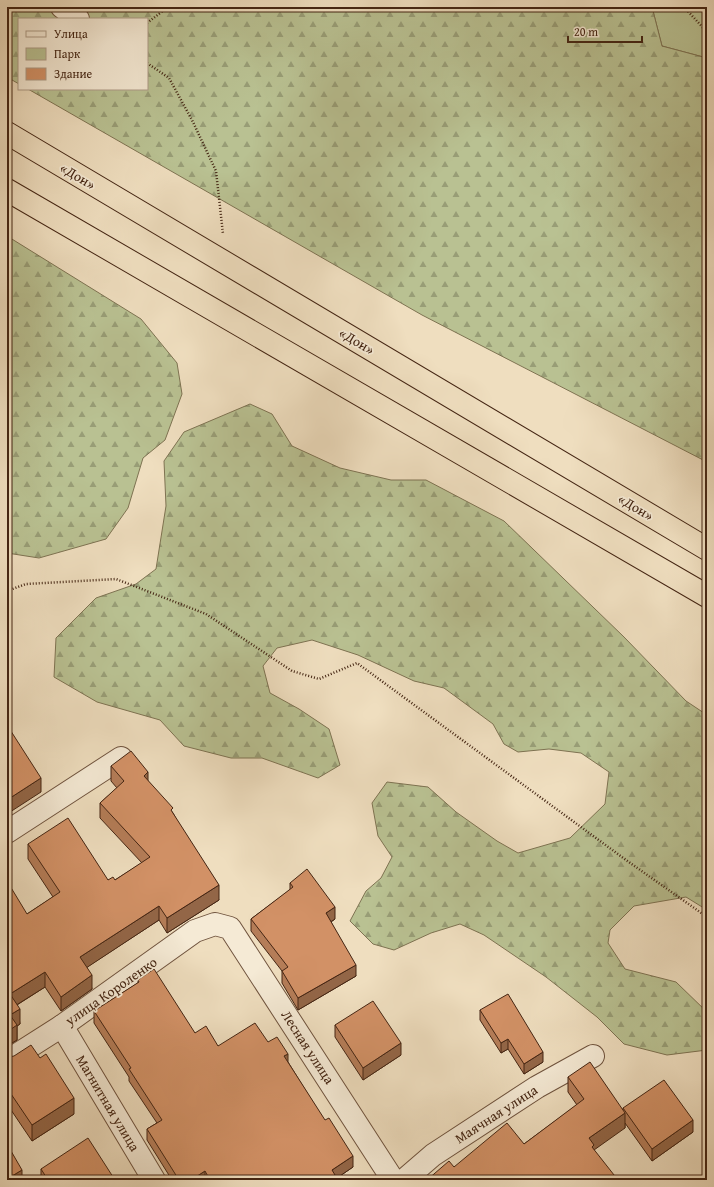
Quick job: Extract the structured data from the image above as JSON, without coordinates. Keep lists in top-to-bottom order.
{
  "streets": {
    "highway": ["«Дон»"],
    "street": [
      "улица Короленко",
      "Лесная улица",
      "Магнитная улица",
      "Маячная улица"
    ]
  },
  "crossings": [
    ["улица Короленко", "Лесная улица"],
    ["улица Короленко", "Магнитная улица"]
  ],
  "legend": ["Улица", "Парк", "Здание"],
  "scale_bar": "20 m"
}
